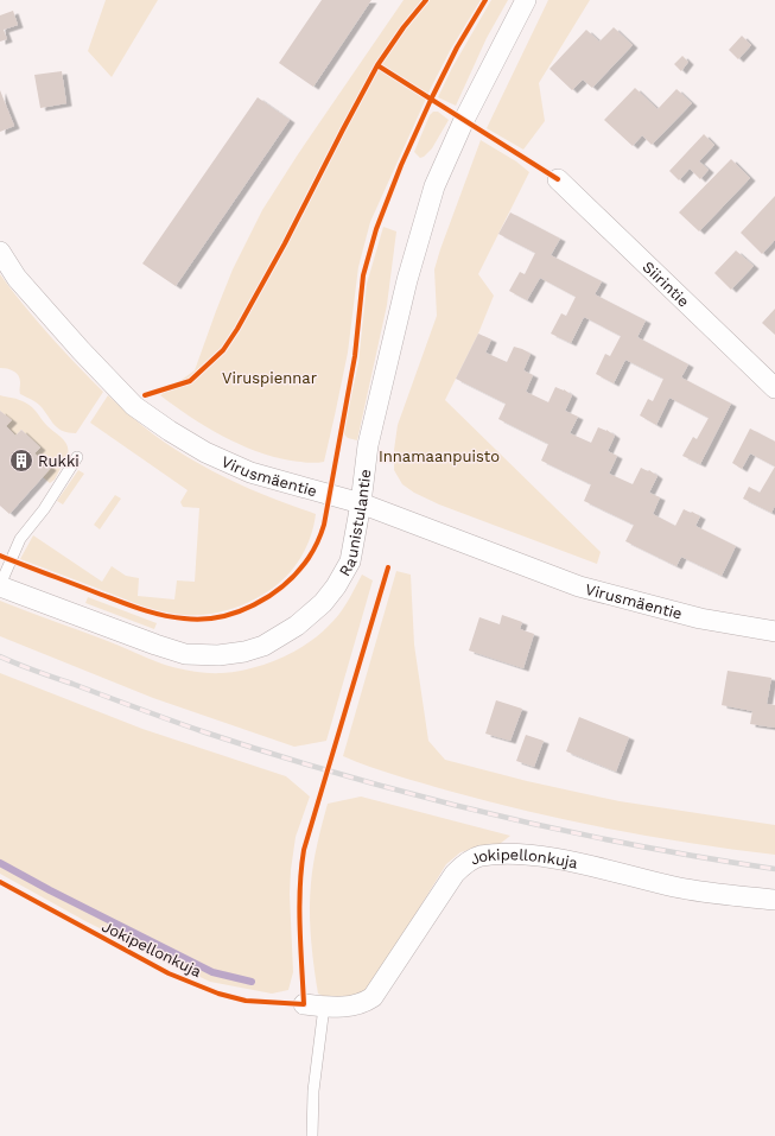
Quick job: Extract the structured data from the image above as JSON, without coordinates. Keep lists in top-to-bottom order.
{
  "streets": {
    "street": [
      "Siirintie",
      "Virusmäentie",
      "Raunistulantie",
      "Jokipellonkuja"
    ]
  },
  "crossings": [
    ["Virusmäentie", "Raunistulantie"]
  ],
  "parks": ["Viruspiennar", "Innamaanpuisto"],
  "places": {
    "building": ["Rukki"]
  }
}
